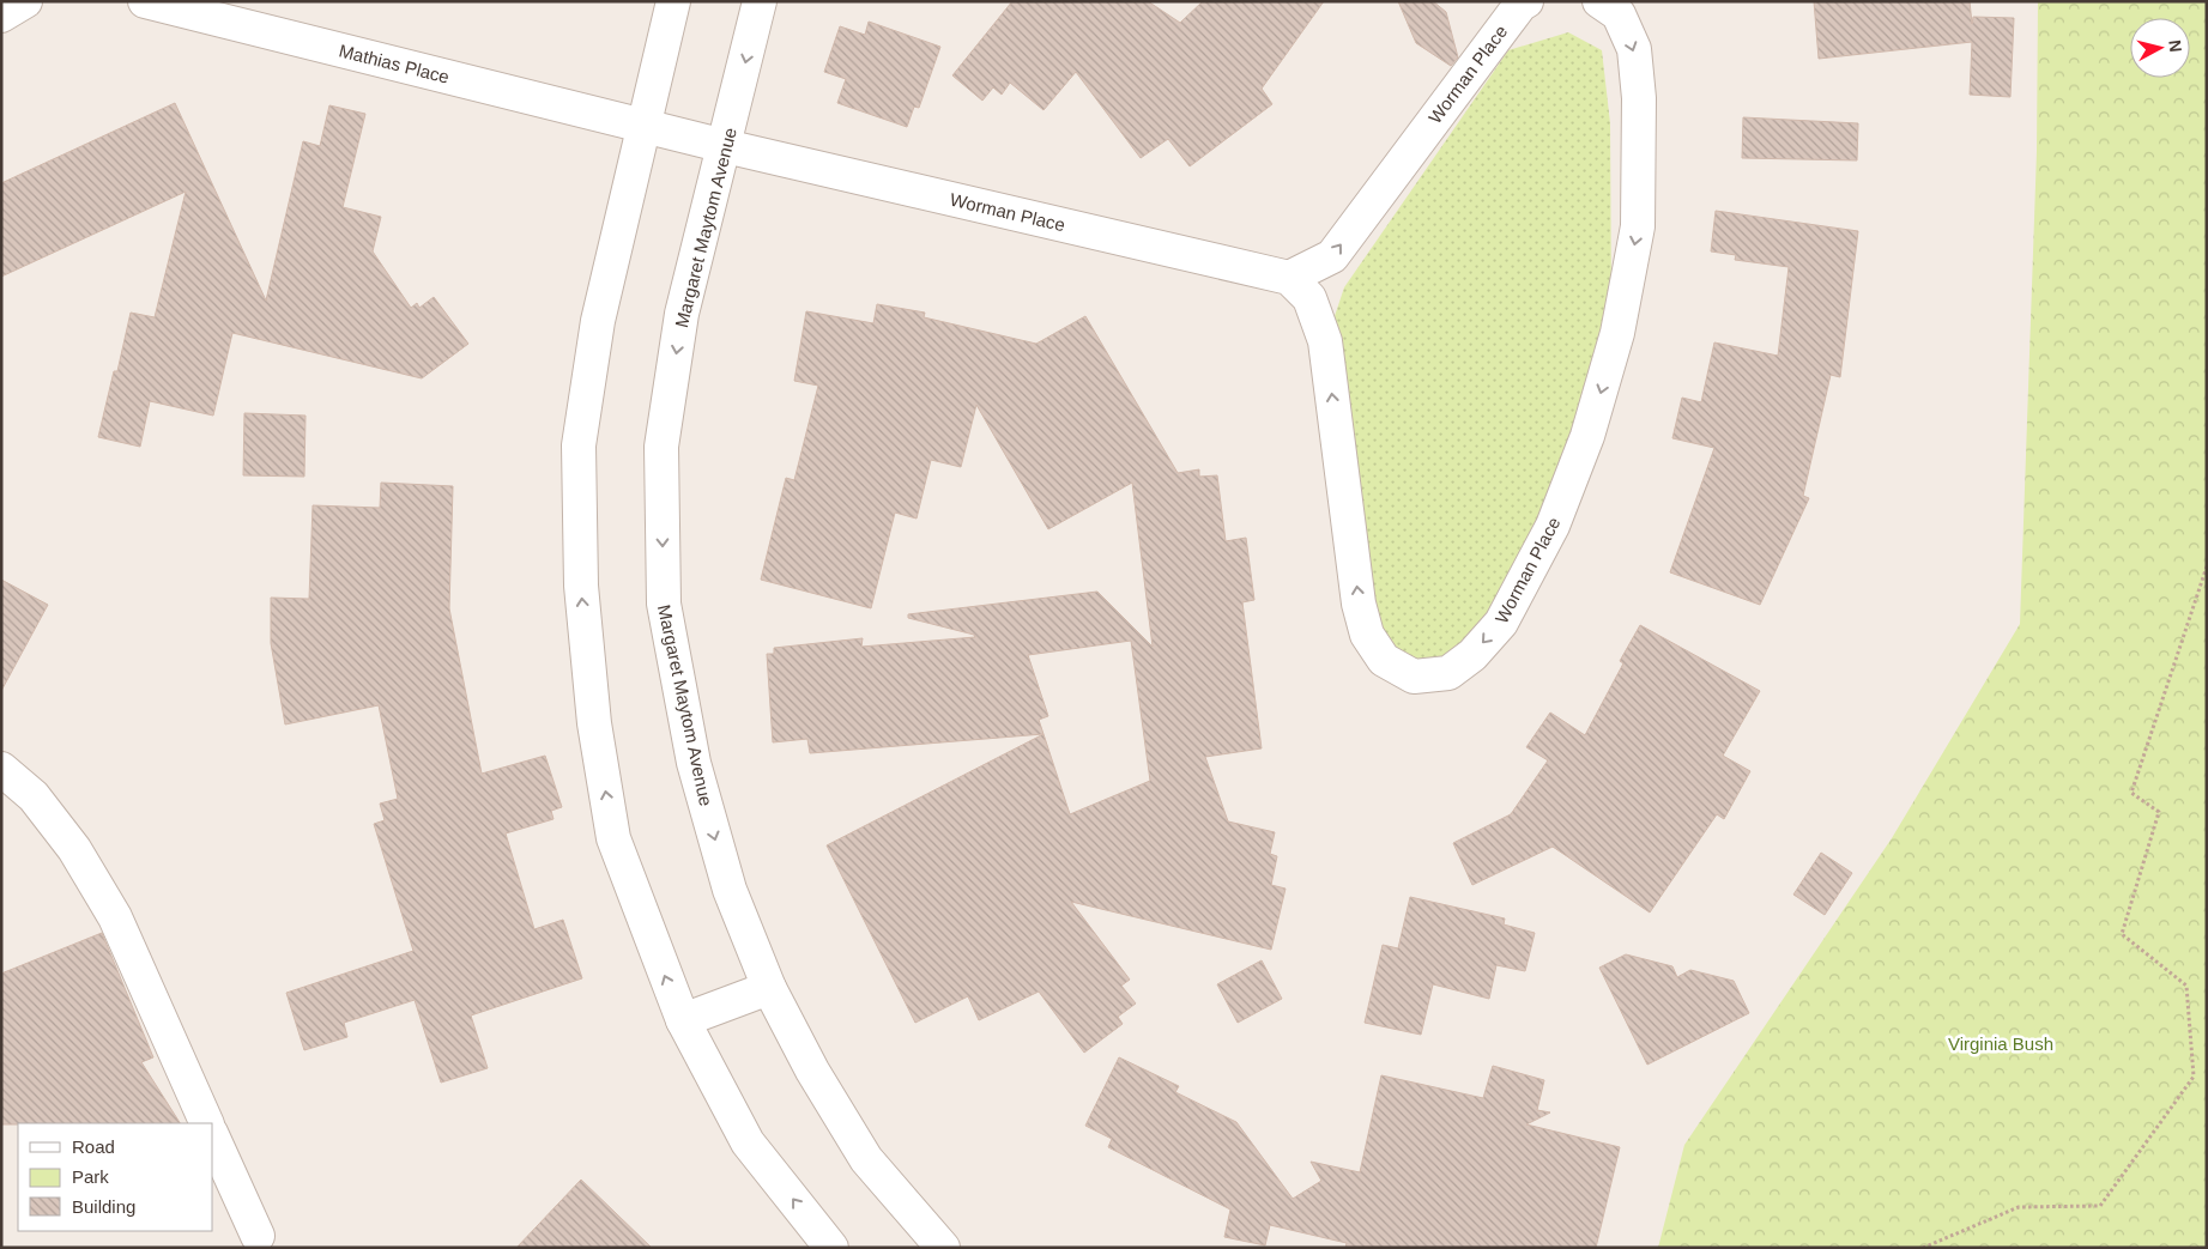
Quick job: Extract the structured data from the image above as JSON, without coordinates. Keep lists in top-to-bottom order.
{
  "streets": {
    "street": ["Mathias Place", "Worman Place", "Margaret Maytom Avenue"]
  },
  "crossings": [
    ["Mathias Place", "Worman Place"],
    ["Mathias Place", "Margaret Maytom Avenue"],
    ["Worman Place", "Margaret Maytom Avenue"]
  ],
  "parks": ["Virginia Bush"],
  "legend": ["Road", "Park", "Building"],
  "north": "right"
}
